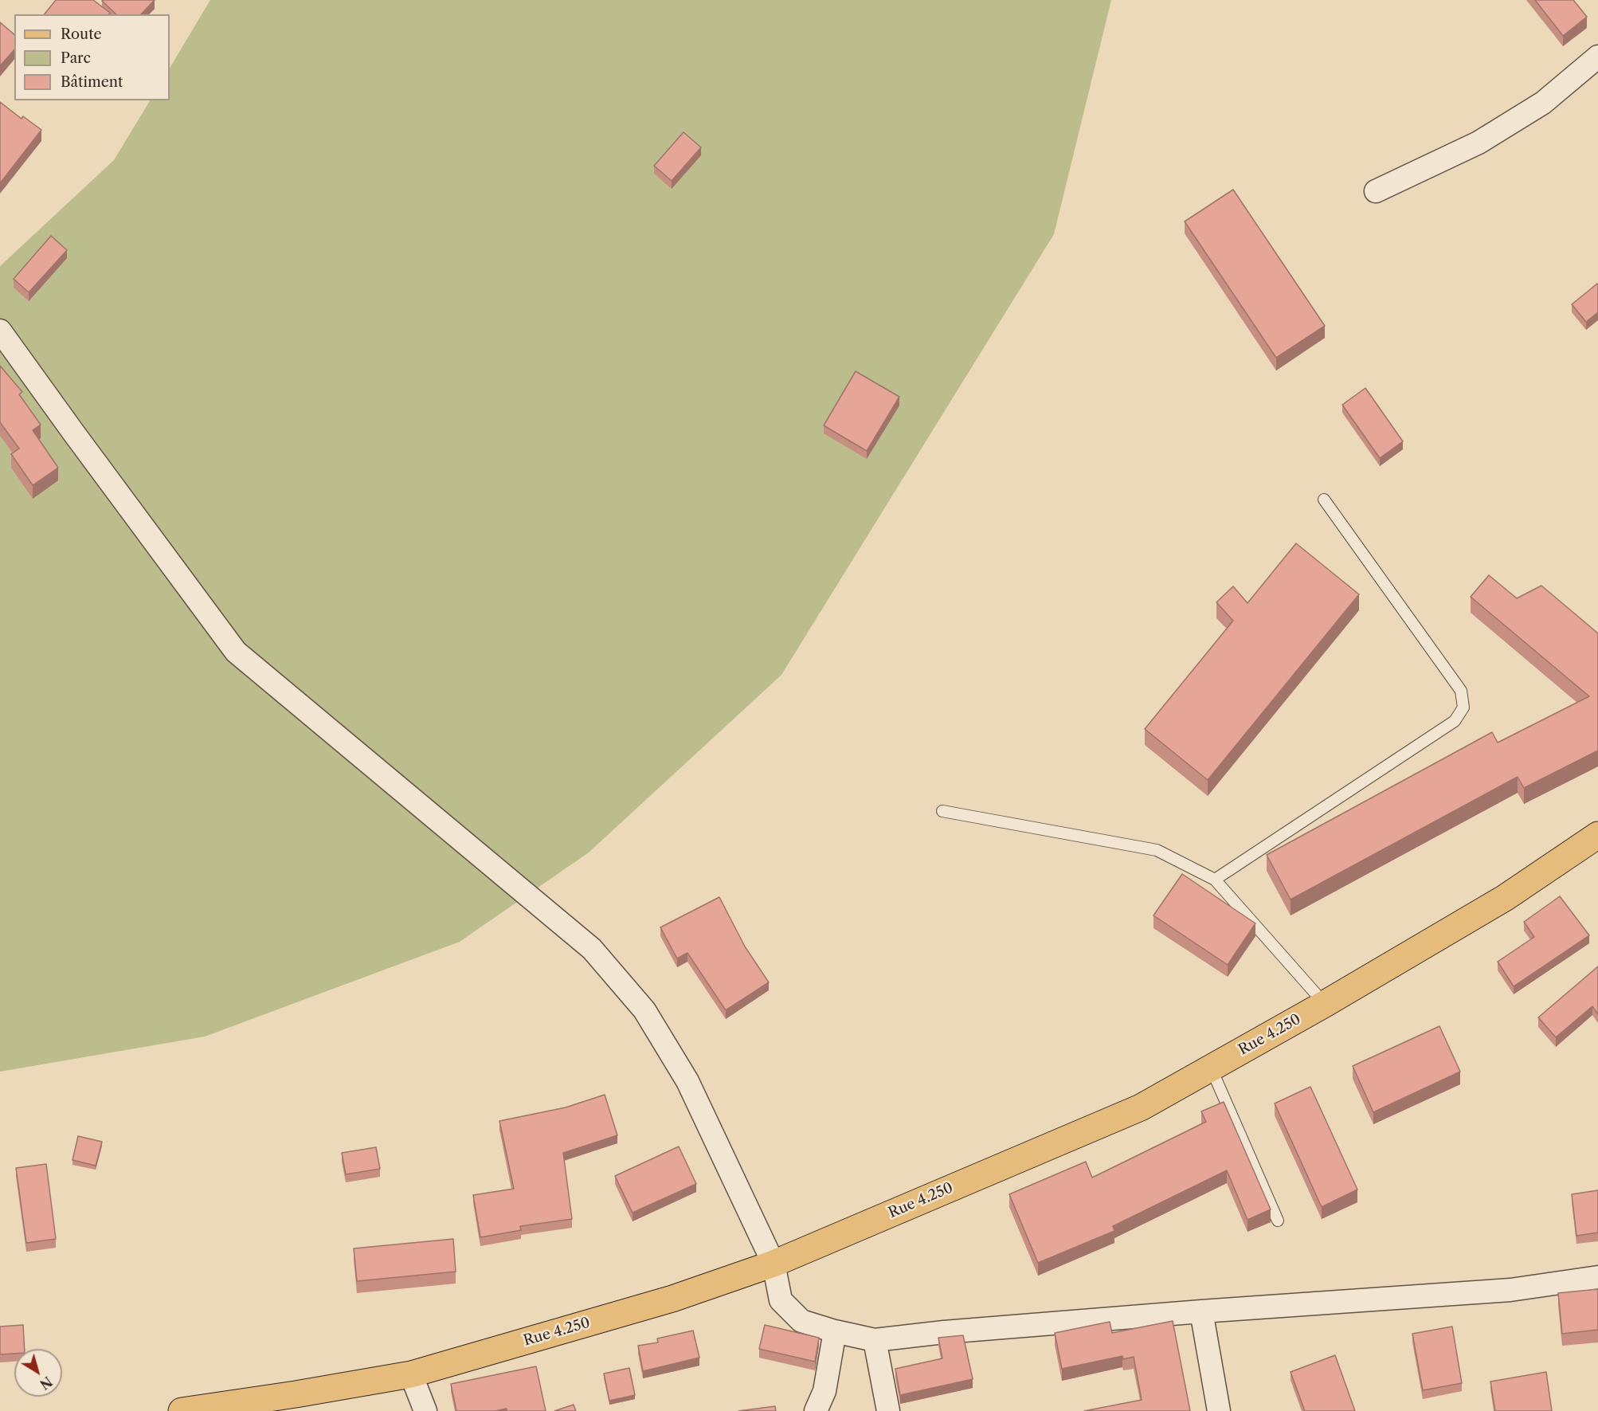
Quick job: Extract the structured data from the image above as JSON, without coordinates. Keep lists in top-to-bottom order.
{
  "streets": {
    "main road": ["Rue 4.250"]
  },
  "legend": ["Route", "Parc", "Bâtiment"],
  "north": "bottom right"
}
